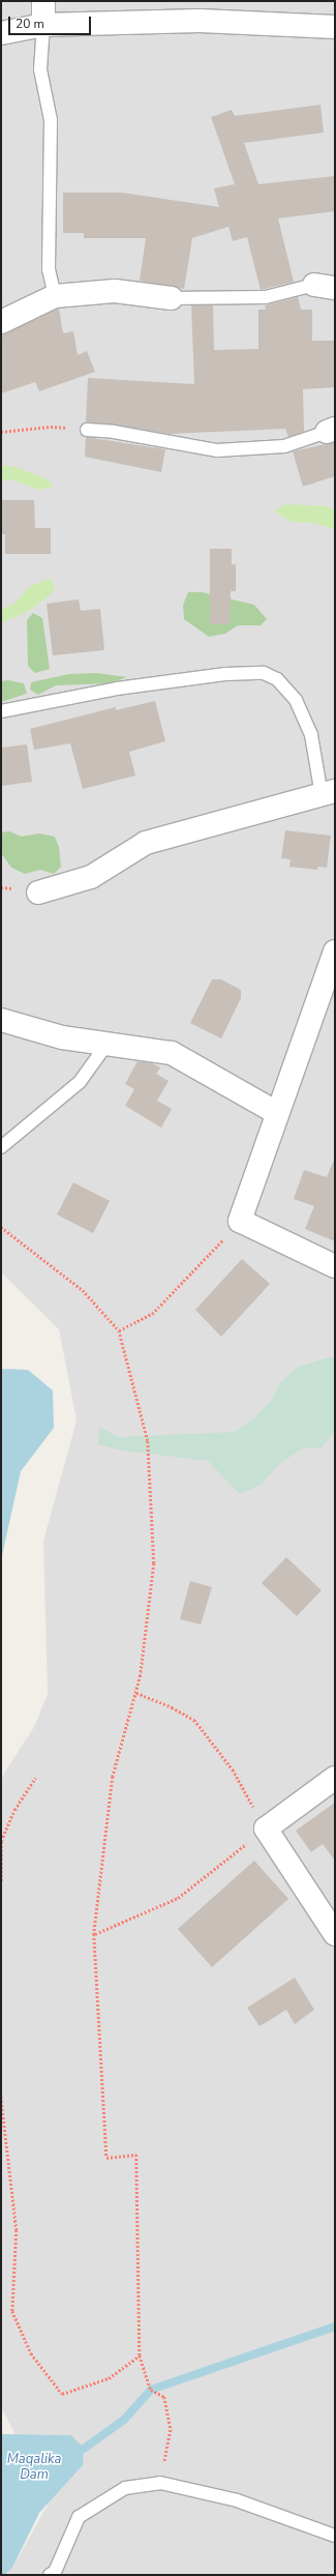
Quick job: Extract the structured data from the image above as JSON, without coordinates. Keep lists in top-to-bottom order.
{
  "water": ["Maqalika Dam"],
  "scale_bar": "20 m"
}
